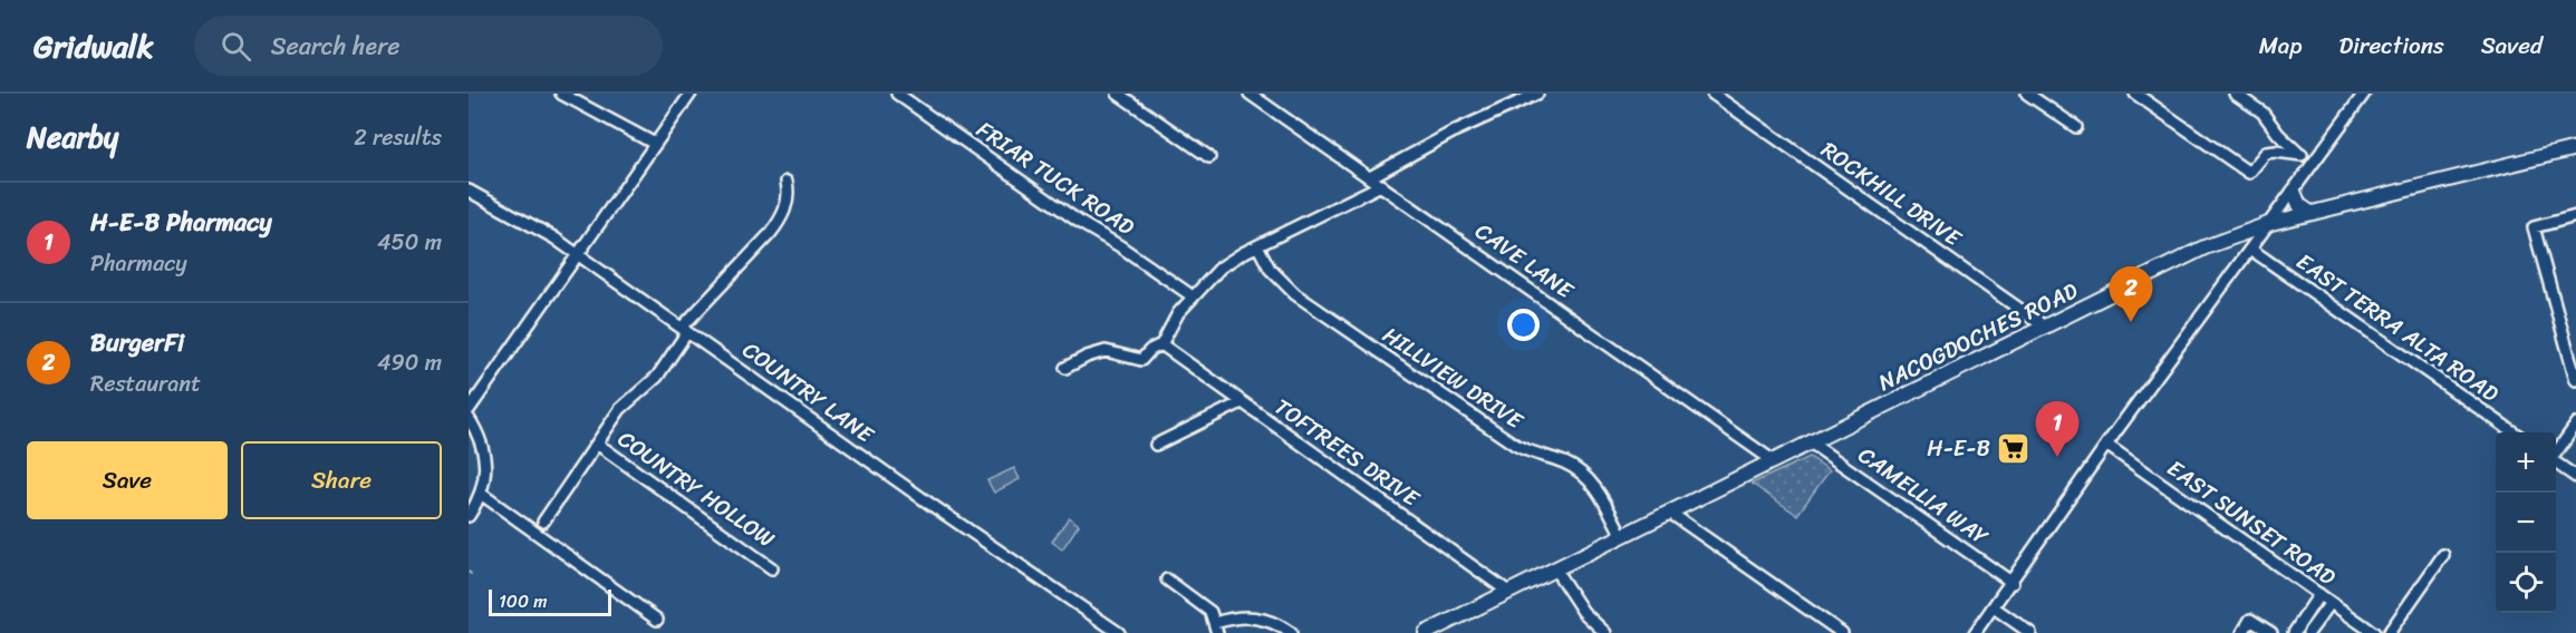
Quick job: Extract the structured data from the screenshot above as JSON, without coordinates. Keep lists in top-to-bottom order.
{
  "streets": {
    "main road": ["NACOGDOCHES ROAD"],
    "street": [
      "FRIAR TUCK ROAD",
      "ROCKHILL DRIVE",
      "CAVE LANE",
      "EAST TERRA ALTA ROAD",
      "HILLVIEW DRIVE",
      "COUNTRY LANE",
      "TOFTREES DRIVE",
      "COUNTRY HOLLOW",
      "CAMELLIA WAY",
      "EAST SUNSET ROAD"
    ]
  },
  "crossings": [
    ["ROCKHILL DRIVE", "NACOGDOCHES ROAD"],
    ["CAVE LANE", "NACOGDOCHES ROAD"],
    ["NACOGDOCHES ROAD", "HILLVIEW DRIVE"],
    ["NACOGDOCHES ROAD", "TOFTREES DRIVE"],
    ["NACOGDOCHES ROAD", "CAMELLIA WAY"]
  ],
  "places": {
    "supermarket": ["H-E-B"]
  },
  "scale_bar": "100 m",
  "page": {
    "header": "Gridwalk",
    "search": "Search here",
    "nav": ["Map", "Directions", "Saved"],
    "heading": ["Nearby", "2 results"],
    "list": [
      {
        "mark": "1",
        "name": "H-E-B Pharmacy",
        "note": "Pharmacy",
        "value": "450 m"
      },
      {
        "mark": "2",
        "name": "BurgerFi",
        "note": "Restaurant",
        "value": "490 m"
      }
    ],
    "pins": ["2", "1"],
    "buttons": ["Save", "Share"],
    "map_buttons": ["+", "−"],
    "scale": "100 m"
  }
}
